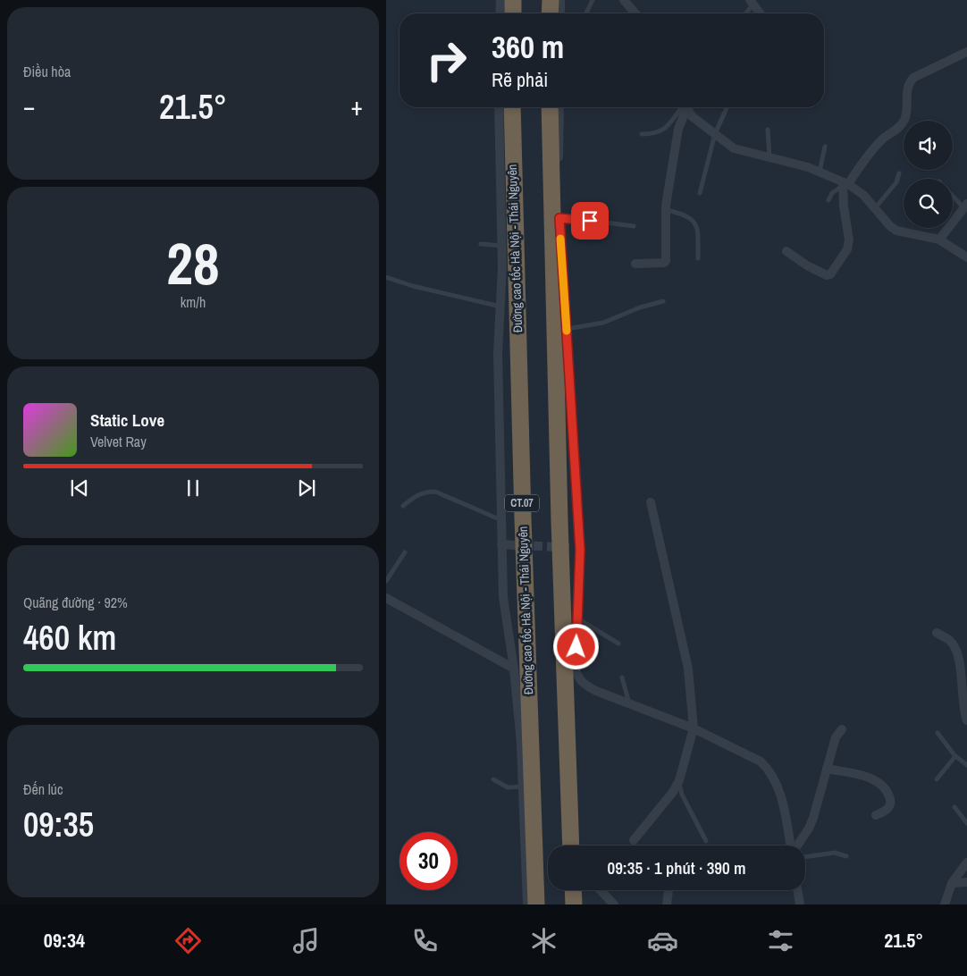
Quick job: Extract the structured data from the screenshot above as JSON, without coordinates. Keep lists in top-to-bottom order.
{
  "streets": {
    "highway": ["Đường cao tốc Hà Nội - Thái Nguyên", "CT.07"]
  },
  "page": {
    "tile": [
      "Điều hòa",
      ["28", "km/h"],
      ["Quãng đường · 92%", "460 km"],
      ["Đến lúc", "09:35"]
    ],
    "turn": ["360 m", "Rẽ phải"],
    "heat": ["−", "21.5°", "+"],
    "song": ["Static Love", "Velvet Ray"],
    "limit": "30",
    "trip": "09:35 · 1 phút · 390 m",
    "tabs": ["09:34", "21.5°"]
  }
}
